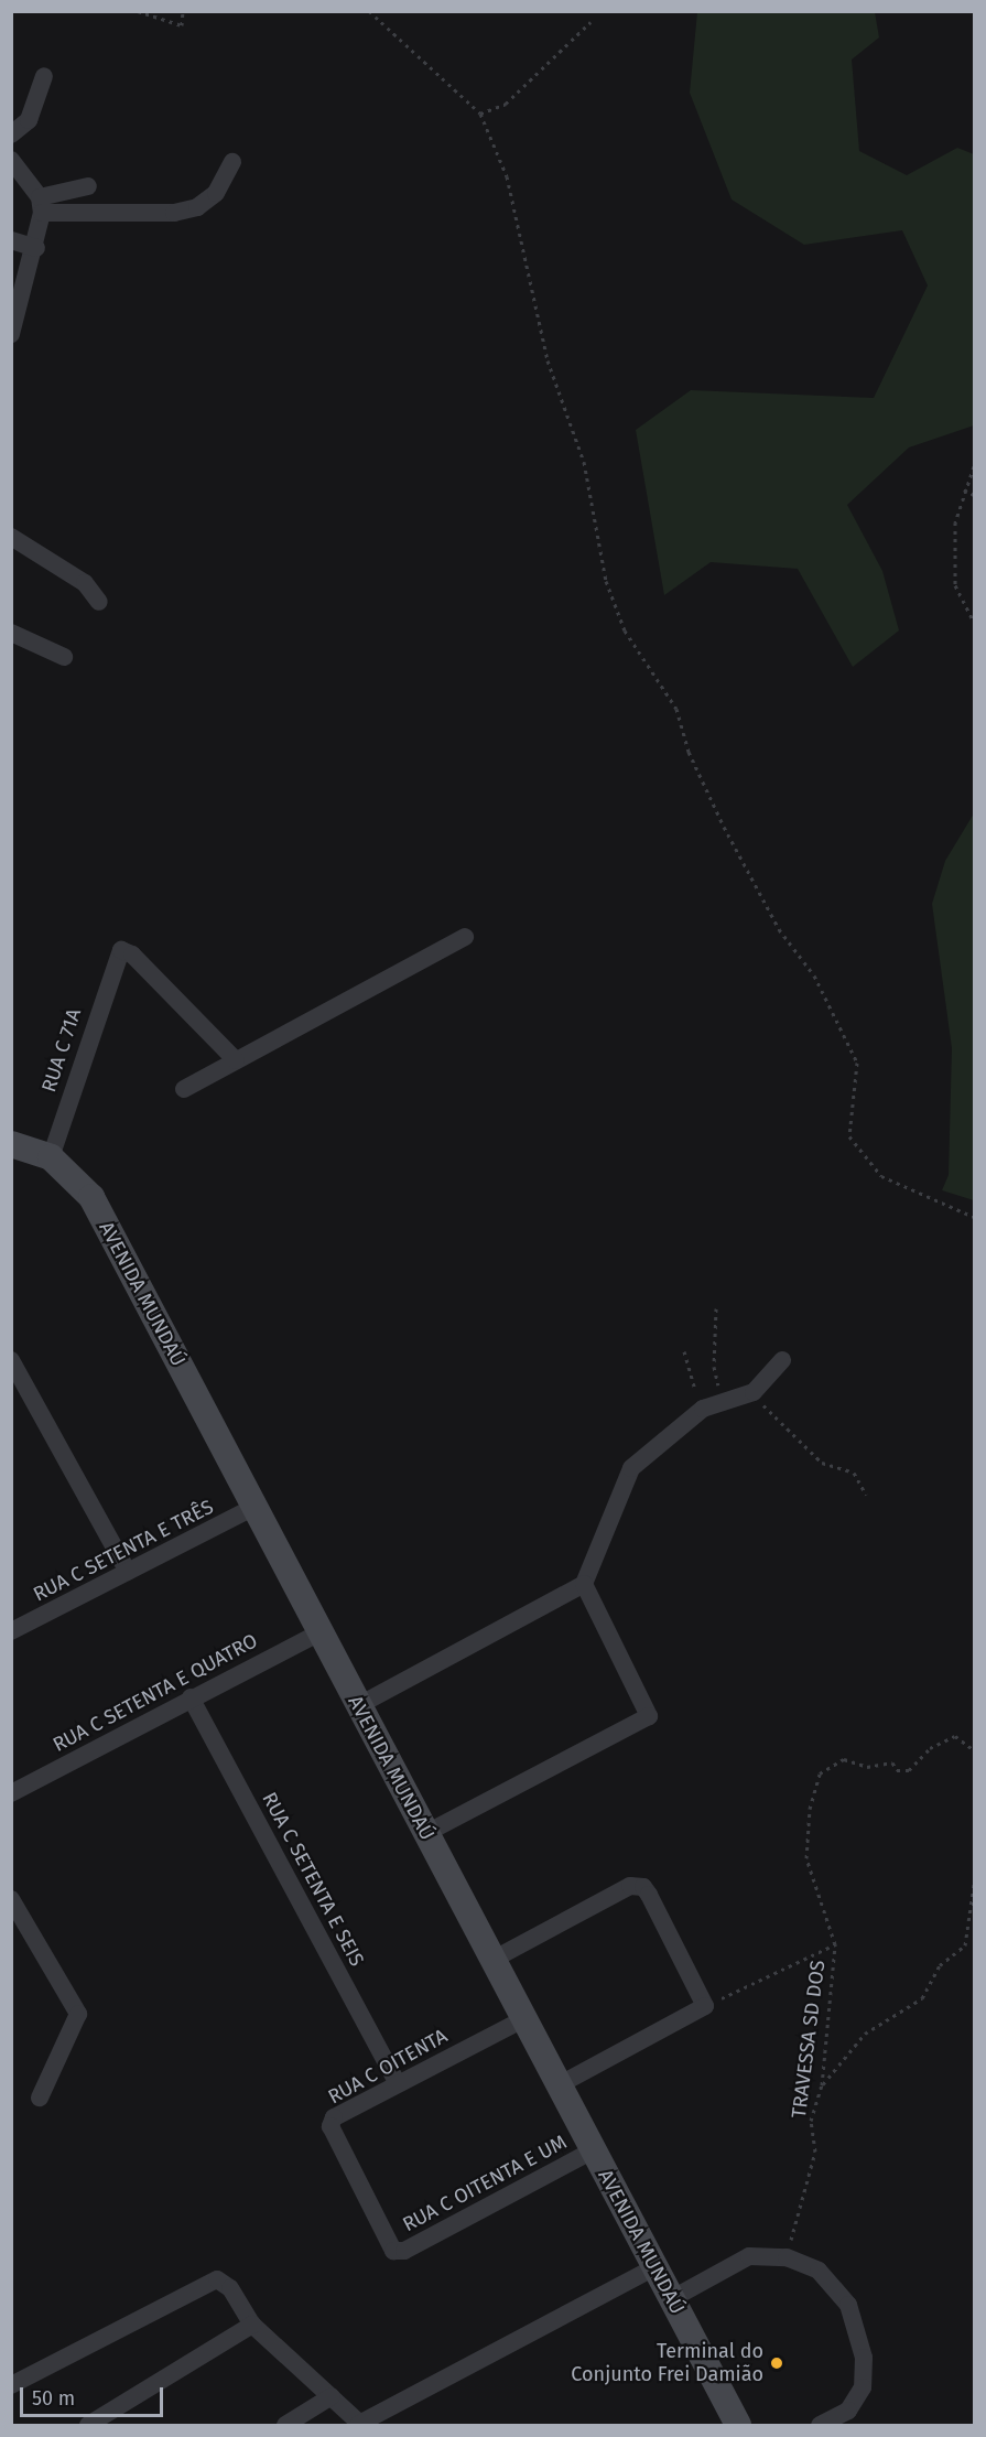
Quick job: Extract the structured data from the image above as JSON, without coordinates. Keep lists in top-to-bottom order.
{
  "streets": {
    "street": [
      "RUA C 71A",
      "AVENIDA MUNDAÚ",
      "RUA C SETENTA E TRÊS",
      "RUA C SETENTA E QUATRO",
      "RUA C SETENTA E SEIS",
      "RUA C OITENTA",
      "RUA C OITENTA E UM"
    ],
    "path": ["TRAVESSA SD DOS"]
  },
  "crossings": [
    ["RUA C 71A", "AVENIDA MUNDAÚ"],
    ["AVENIDA MUNDAÚ", "RUA C SETENTA E TRÊS"],
    ["AVENIDA MUNDAÚ", "RUA C SETENTA E QUATRO"],
    ["AVENIDA MUNDAÚ", "RUA C OITENTA"],
    ["AVENIDA MUNDAÚ", "RUA C OITENTA E UM"],
    ["RUA C SETENTA E QUATRO", "RUA C SETENTA E SEIS"],
    ["RUA C SETENTA E SEIS", "RUA C OITENTA"],
    ["RUA C OITENTA", "RUA C OITENTA E UM"]
  ],
  "places": ["Terminal do Conjunto Frei Damião"],
  "scale_bar": "50 m"
}
